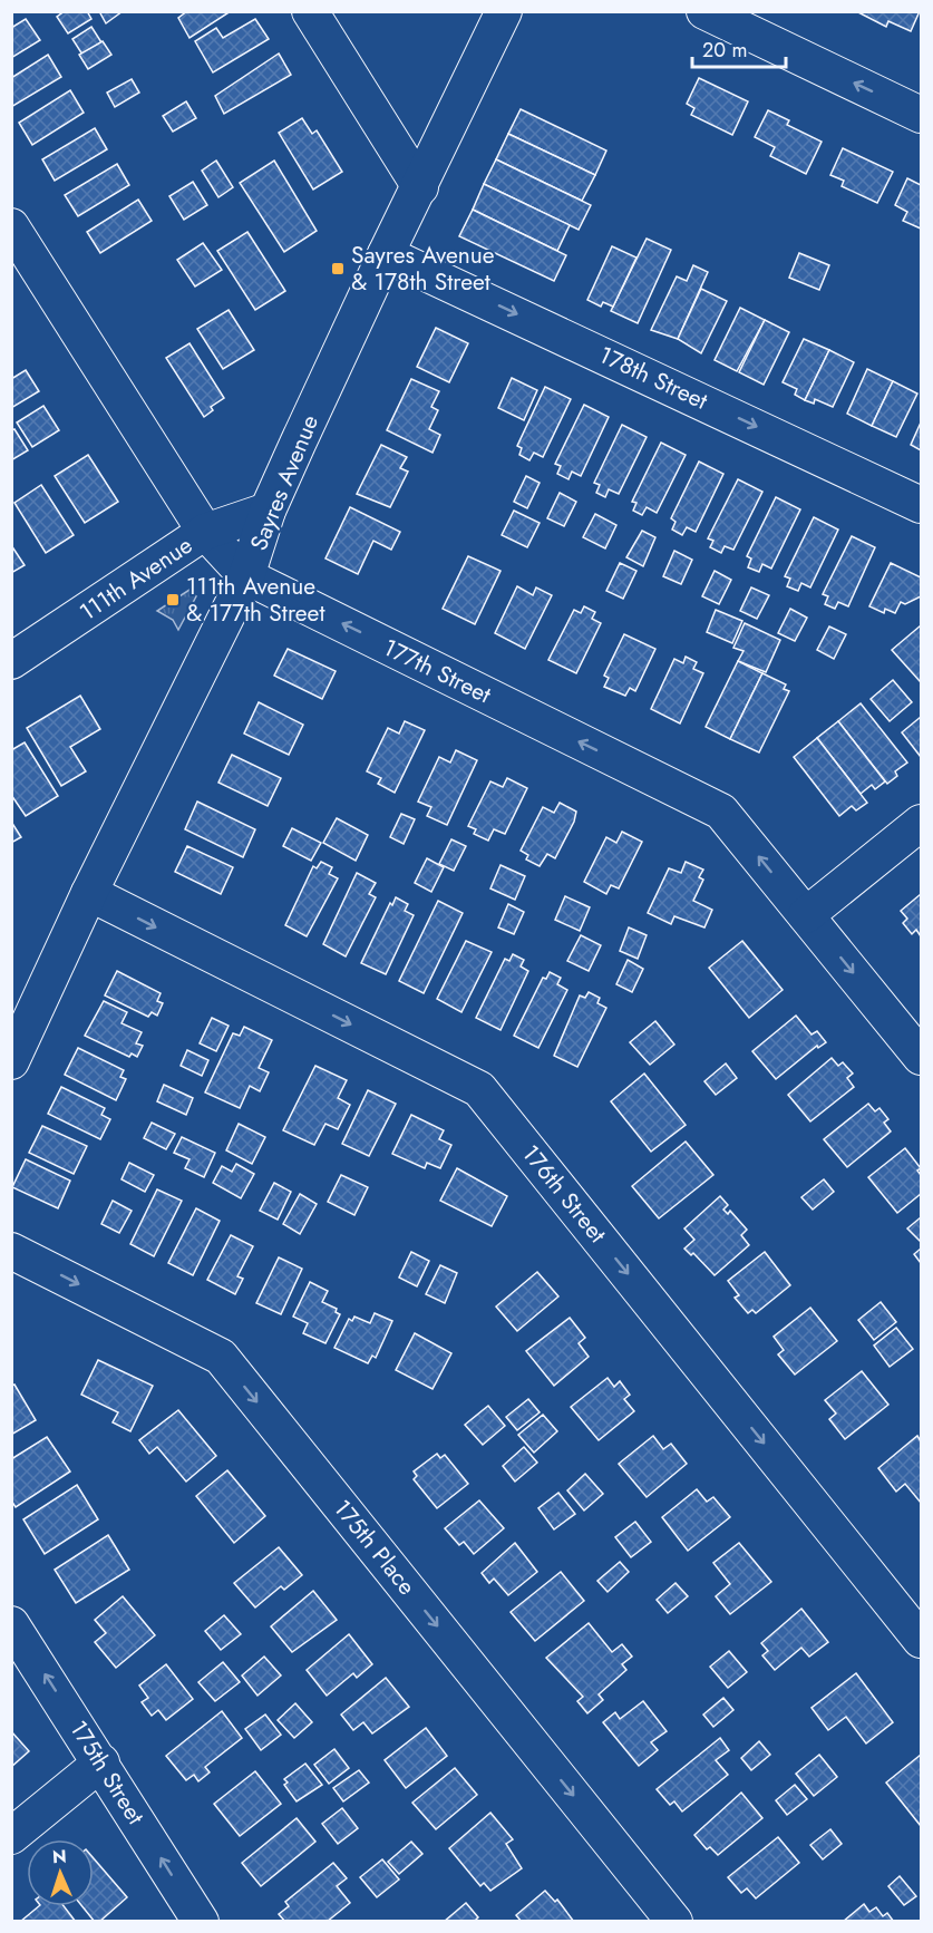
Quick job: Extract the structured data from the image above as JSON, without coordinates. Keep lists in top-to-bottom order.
{
  "streets": {
    "street": [
      "178th Street",
      "Sayres Avenue",
      "111th Avenue",
      "177th Street",
      "176th Street",
      "175th Place",
      "175th Street"
    ]
  },
  "crossings": [
    ["178th Street", "Sayres Avenue"],
    ["Sayres Avenue", "111th Avenue"],
    ["Sayres Avenue", "177th Street"],
    ["Sayres Avenue", "176th Street"],
    ["111th Avenue", "177th Street"]
  ],
  "one_way": [
    "178th Street",
    "176th Street",
    "175th Place",
    "175th Street"
  ],
  "places": {
    "transit": ["Sayres Avenue & 178th Street", "111th Avenue & 177th Street"]
  },
  "scale_bar": "20 m",
  "north": "top"
}
